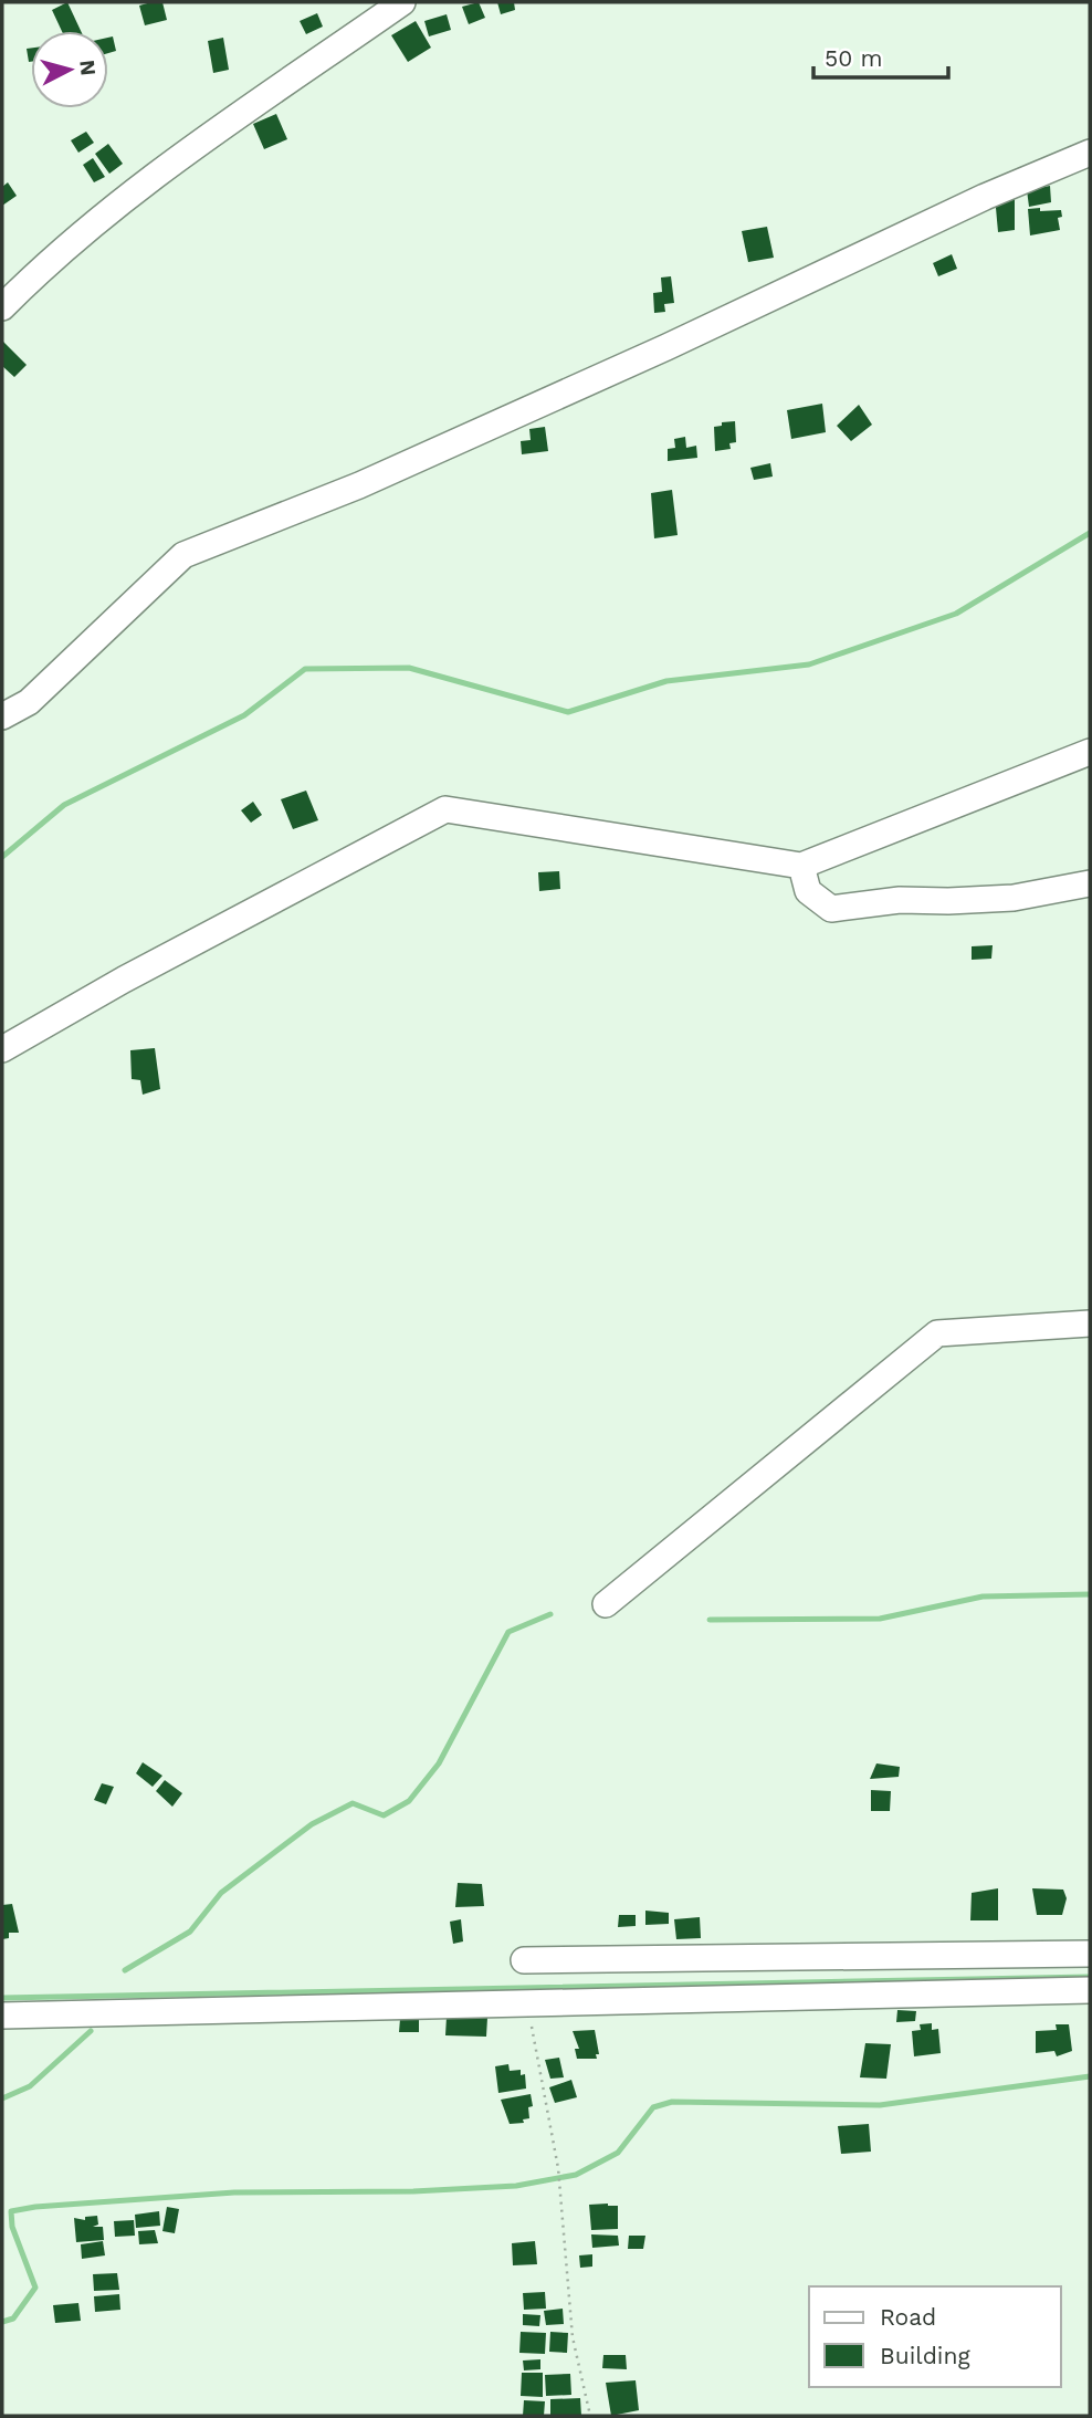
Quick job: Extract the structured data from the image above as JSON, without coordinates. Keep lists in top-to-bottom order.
{
  "legend": ["Road", "Building"],
  "scale_bar": "50 m",
  "north": "right"
}
